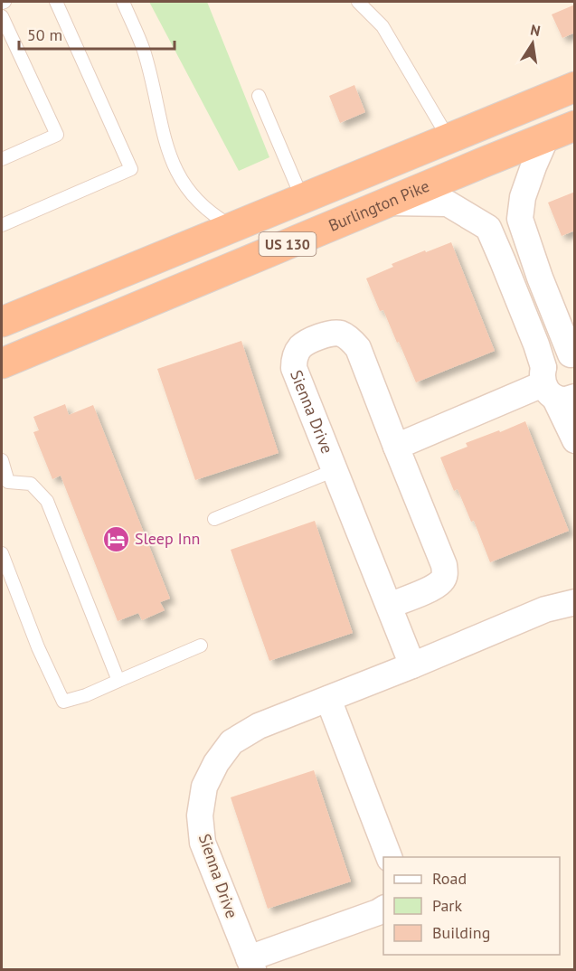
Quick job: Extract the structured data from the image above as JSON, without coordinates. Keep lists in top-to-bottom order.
{
  "streets": {
    "highway": ["Burlington Pike", "US 130"],
    "street": ["Sienna Drive"]
  },
  "places": {
    "hotel": ["Sleep Inn"]
  },
  "legend": ["Road", "Park", "Building"],
  "scale_bar": "50 m",
  "north": "top"
}
